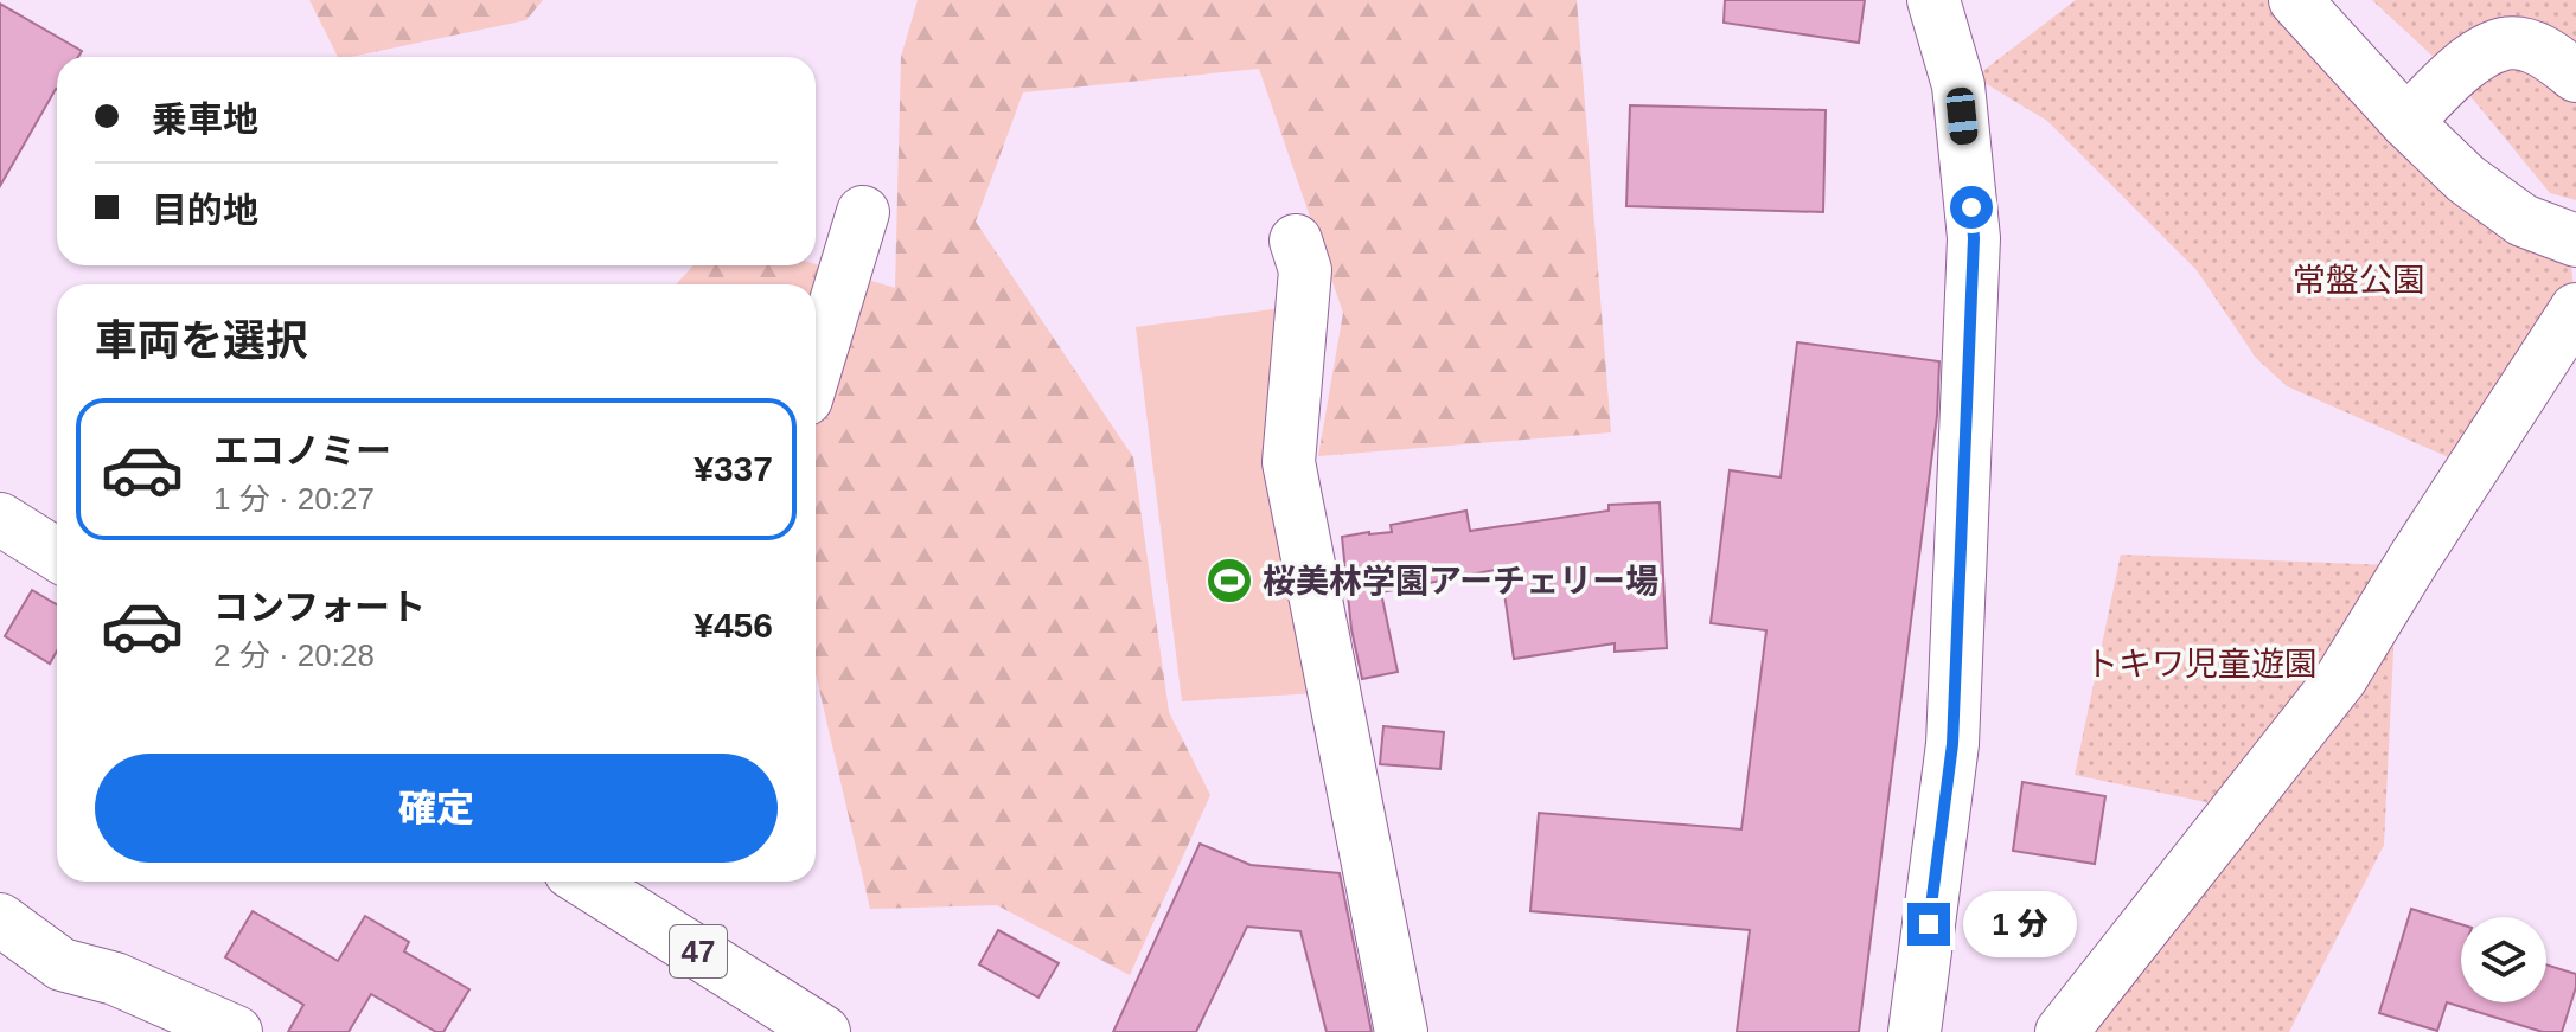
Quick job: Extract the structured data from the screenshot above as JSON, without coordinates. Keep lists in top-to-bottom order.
{
  "streets": {
    "street": ["47"]
  },
  "parks": ["常盤公園", "トキワ児童遊園"],
  "places": {
    "sports": ["桜美林学園アーチェリー場"]
  },
  "page": {
    "banner": ["乗車地", "目的地"],
    "heading": "車両を選択",
    "list": [
      {
        "name": "エコノミー",
        "note": "1 分 · 20:27",
        "value": "¥337"
      },
      {
        "name": "コンフォート",
        "note": "2 分 · 20:28",
        "value": "¥456"
      }
    ],
    "buttons": "確定",
    "bubble": "1 分"
  }
}
